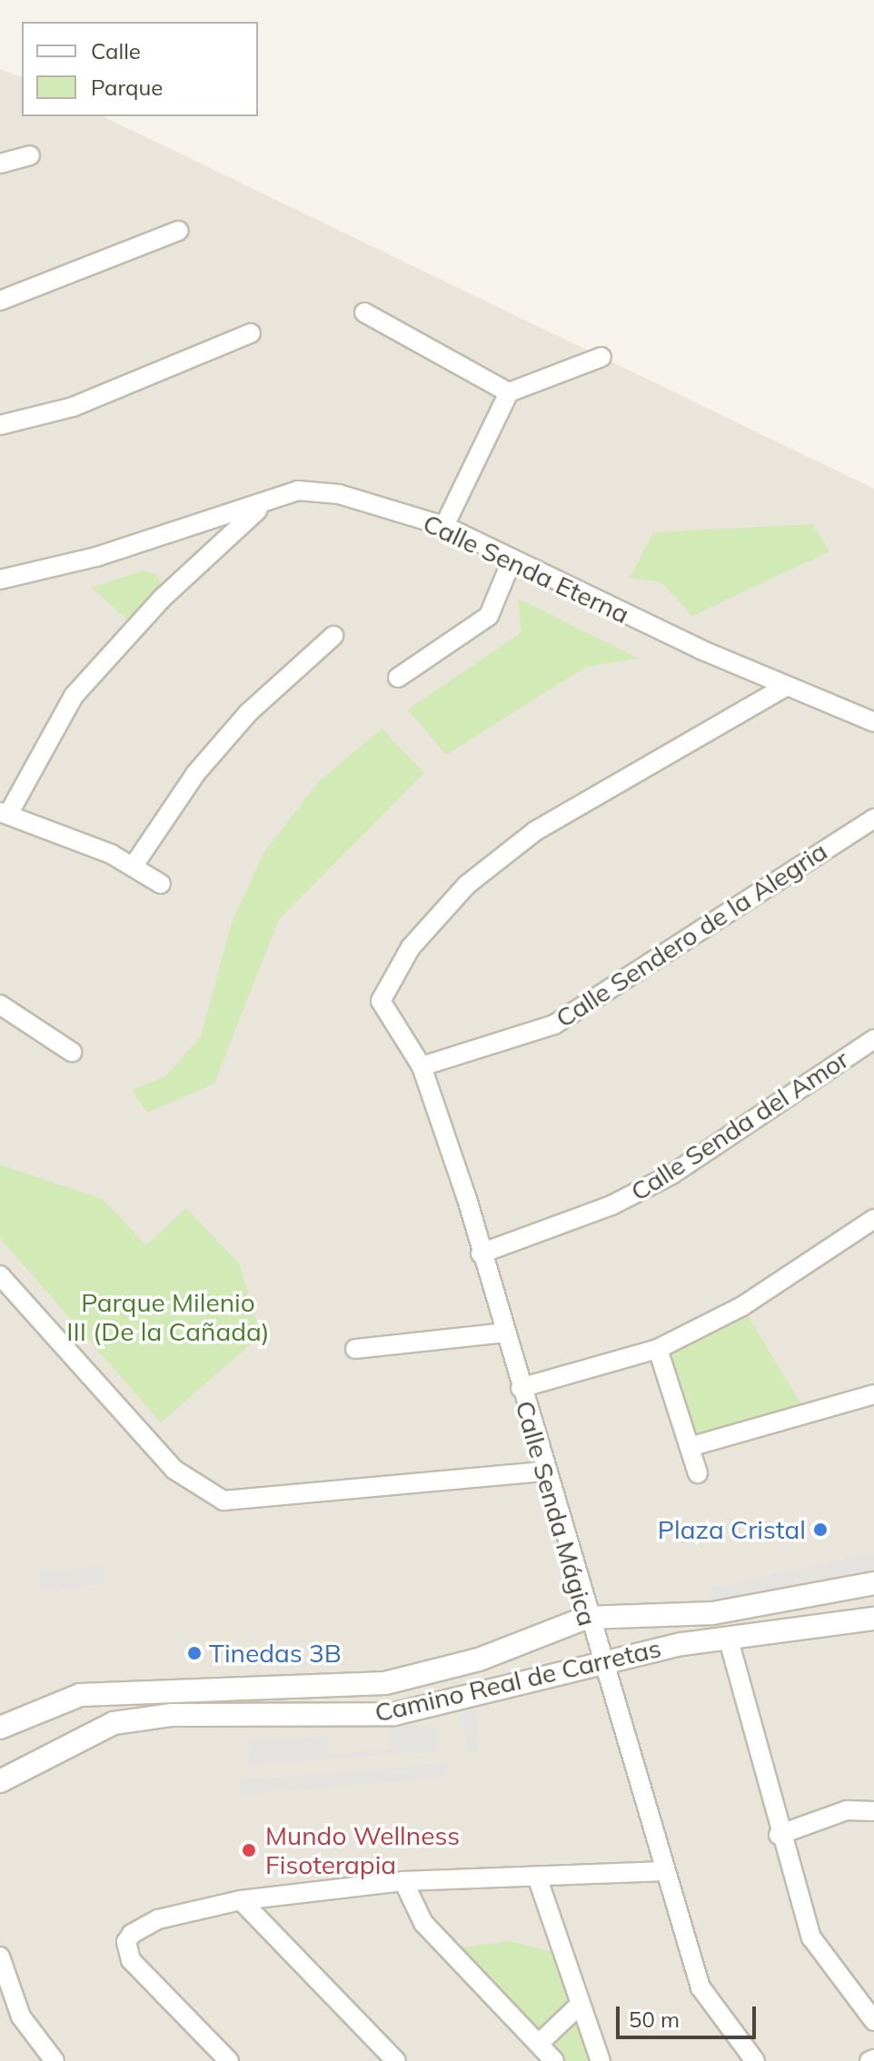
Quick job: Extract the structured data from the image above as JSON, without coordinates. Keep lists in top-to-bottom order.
{
  "streets": {
    "street": [
      "Calle Senda Eterna",
      "Calle Sendero de la Alegria",
      "Calle Senda del Amor",
      "Calle Senda Mágica",
      "Camino Real de Carretas"
    ]
  },
  "crossings": [
    ["Calle Senda Eterna", "Calle Senda Mágica"],
    ["Calle Sendero de la Alegria", "Calle Senda Mágica"],
    ["Calle Senda del Amor", "Calle Senda Mágica"],
    ["Calle Senda Mágica", "Camino Real de Carretas"]
  ],
  "parks": ["Parque Milenio III (De la Cañada)"],
  "places": ["Plaza Cristal", "Tinedas 3B", "Mundo Wellness Fisoterapia"],
  "legend": ["Calle", "Parque"],
  "scale_bar": "50 m"
}
